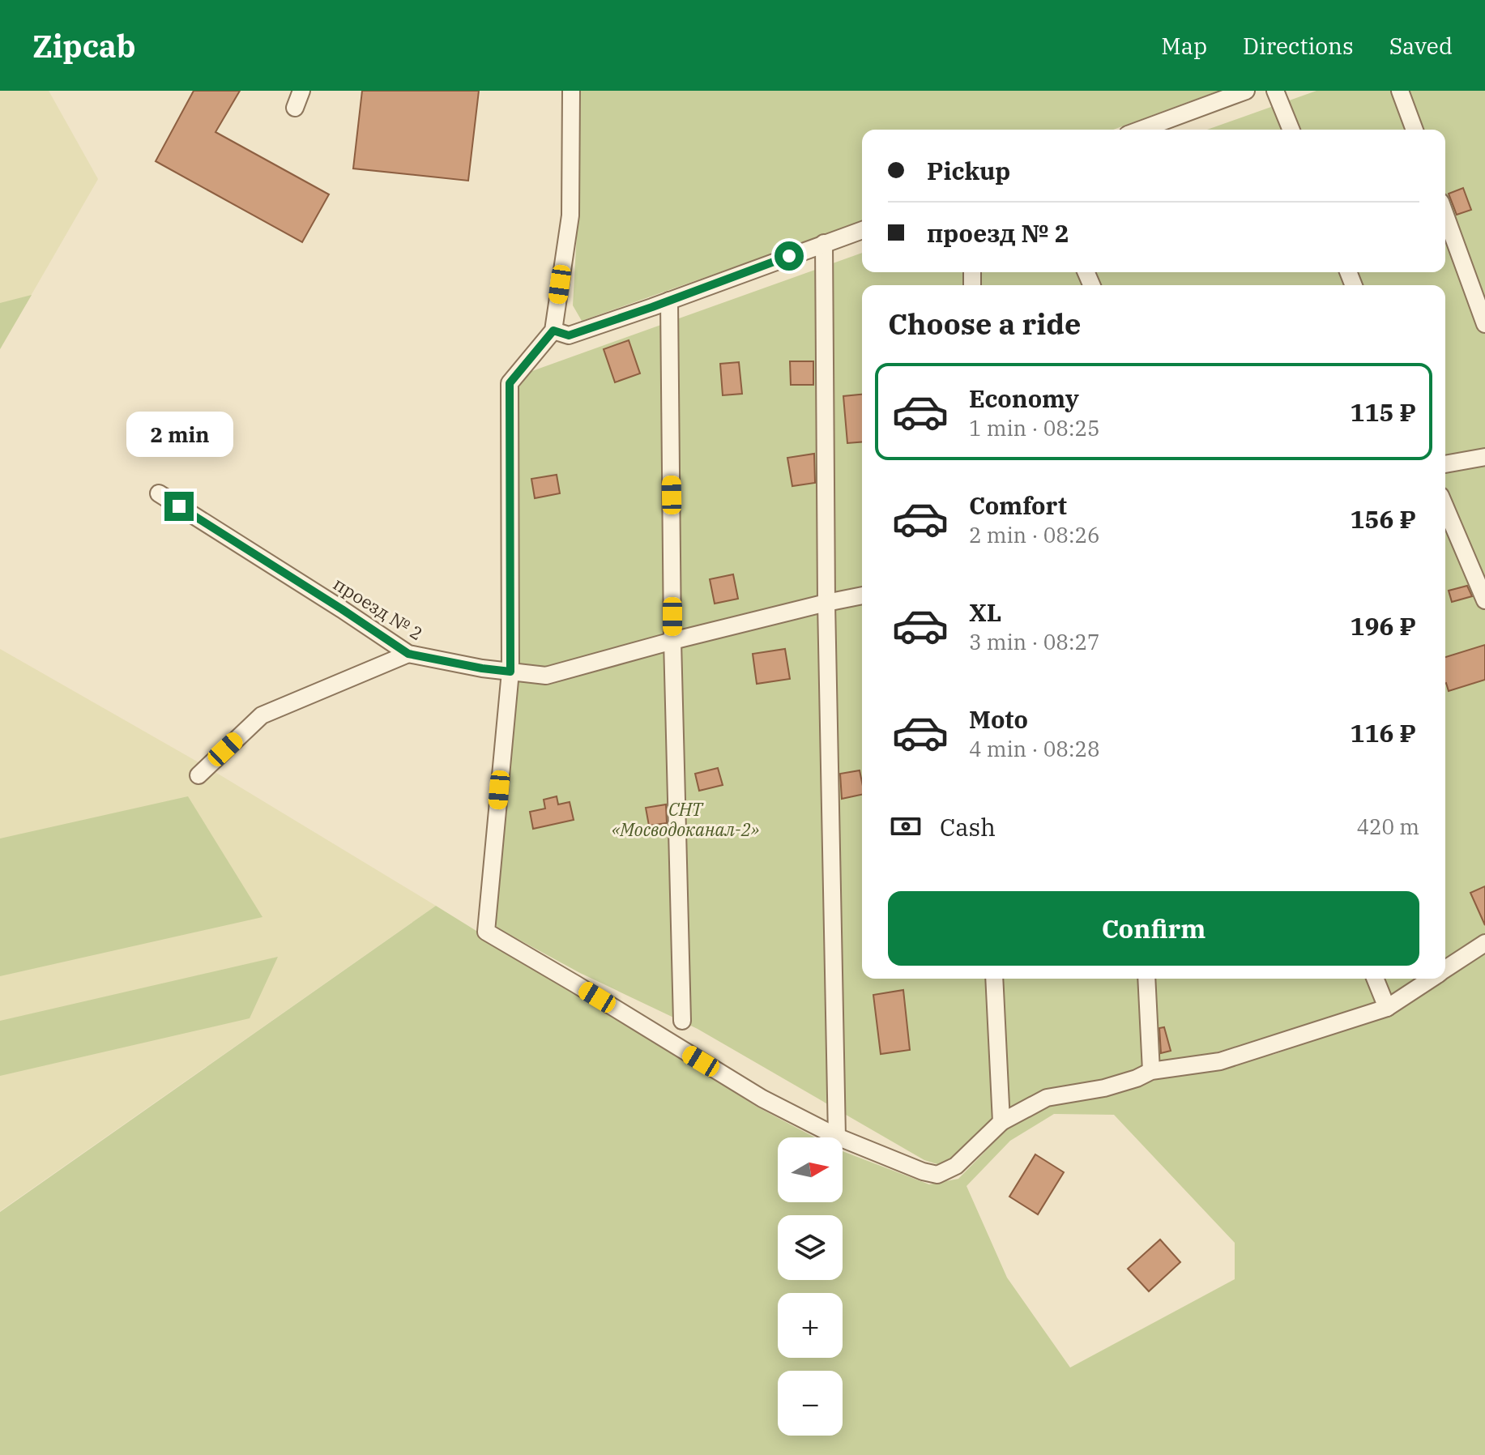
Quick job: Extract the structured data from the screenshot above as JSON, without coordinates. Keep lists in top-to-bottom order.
{
  "streets": {
    "street": ["проезд № 2"]
  },
  "parks": ["СНТ «Мосводоканал-2»"],
  "north": "right",
  "page": {
    "header": "Zipcab",
    "nav": ["Map", "Directions", "Saved"],
    "banner": ["Pickup", "проезд № 2"],
    "heading": "Choose a ride",
    "list": [
      {
        "name": "Economy",
        "note": "1 min · 08:25",
        "value": "115 ₽"
      },
      {
        "name": "Comfort",
        "note": "2 min · 08:26",
        "value": "156 ₽"
      },
      {
        "name": "XL",
        "note": "3 min · 08:27",
        "value": "196 ₽"
      },
      {
        "name": "Moto",
        "note": "4 min · 08:28",
        "value": "116 ₽"
      }
    ],
    "bubble": "2 min",
    "pay": ["Cash", "420 m"],
    "buttons": "Confirm",
    "map_buttons": ["+", "−"]
  }
}
